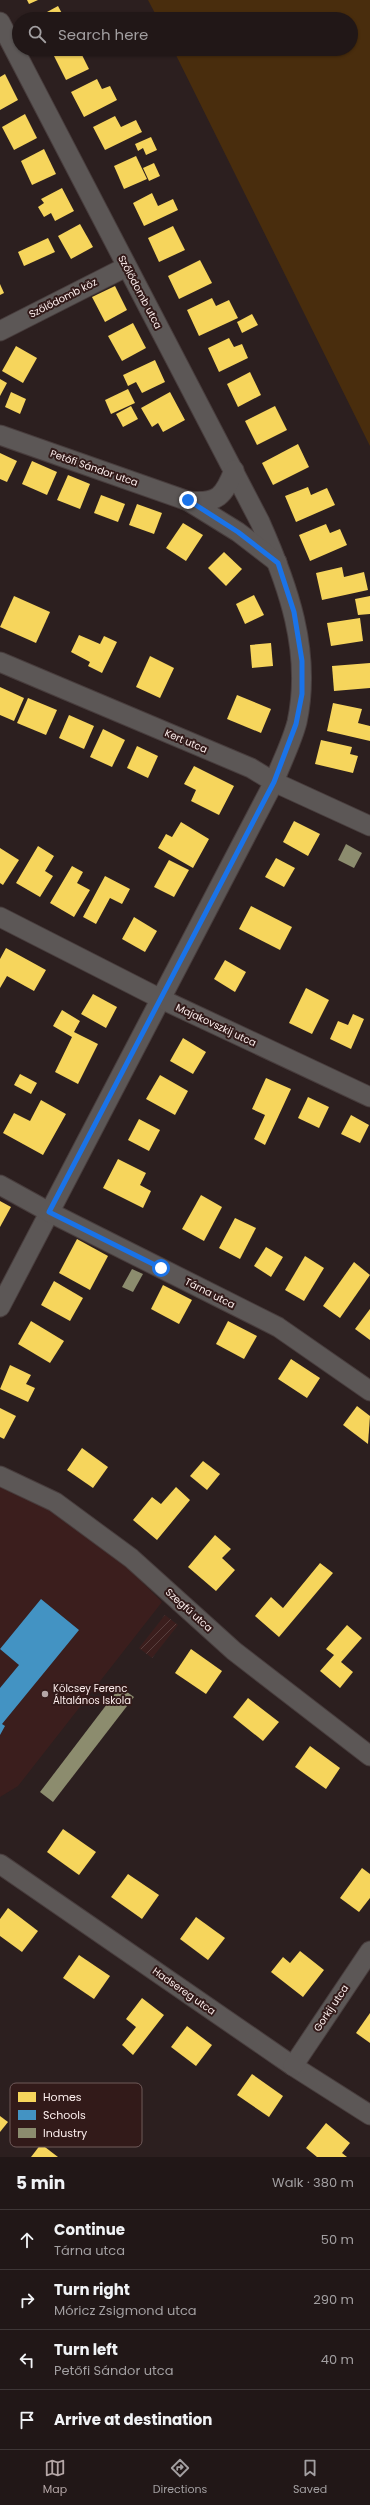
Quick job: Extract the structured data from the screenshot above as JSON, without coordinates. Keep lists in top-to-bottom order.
{
  "streets": {
    "street": [
      "Szőlődomb utca",
      "Szőlődomb köz",
      "Petőfi Sándor utca",
      "Kert utca",
      "Majakovszkij utca",
      "Tárna utca",
      "Szegfű utca",
      "Hadsereg utca",
      "Gorkij utca"
    ]
  },
  "crossings": [
    ["Szőlődomb utca", "Szőlődomb köz"],
    ["Szőlődomb utca", "Petőfi Sándor utca"],
    ["Szőlődomb utca", "Kert utca"],
    ["Szőlődomb utca", "Majakovszkij utca"],
    ["Szőlődomb utca", "Tárna utca"],
    ["Hadsereg utca", "Gorkij utca"]
  ],
  "places": ["Kölcsey Ferenc Általános Iskola"],
  "legend": ["Homes", "Schools", "Industry"],
  "page": {
    "search": "Search here",
    "heading": ["5 min", "Walk · 380 m"],
    "list": [
      ["Continue", "Tárna utca", "50 m"],
      ["Turn right", "Móricz Zsigmond utca", "290 m"],
      ["Turn left", "Petőfi Sándor utca", "40 m"],
      "Arrive at destination"
    ],
    "nav": ["Map", "Directions", "Saved"]
  }
}
